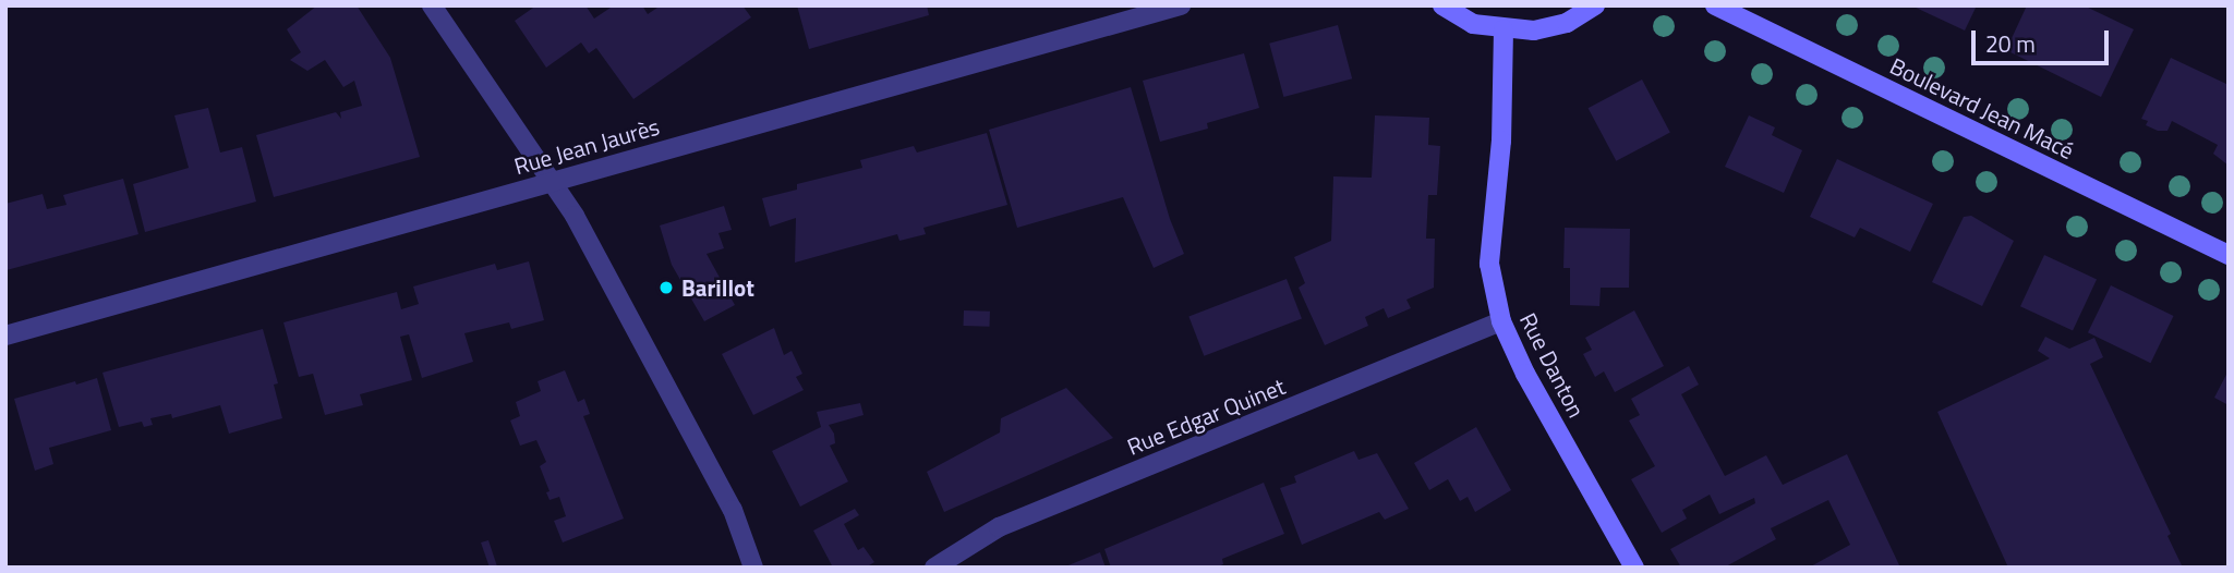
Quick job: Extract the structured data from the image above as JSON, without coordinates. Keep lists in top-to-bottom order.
{
  "streets": {
    "street": [
      "Boulevard Jean Macé",
      "Rue Jean Jaurès",
      "Rue Danton",
      "Rue Edgar Quinet"
    ]
  },
  "crossings": [
    ["Rue Danton", "Rue Edgar Quinet"]
  ],
  "places": ["Barillot"],
  "scale_bar": "20 m"
}
